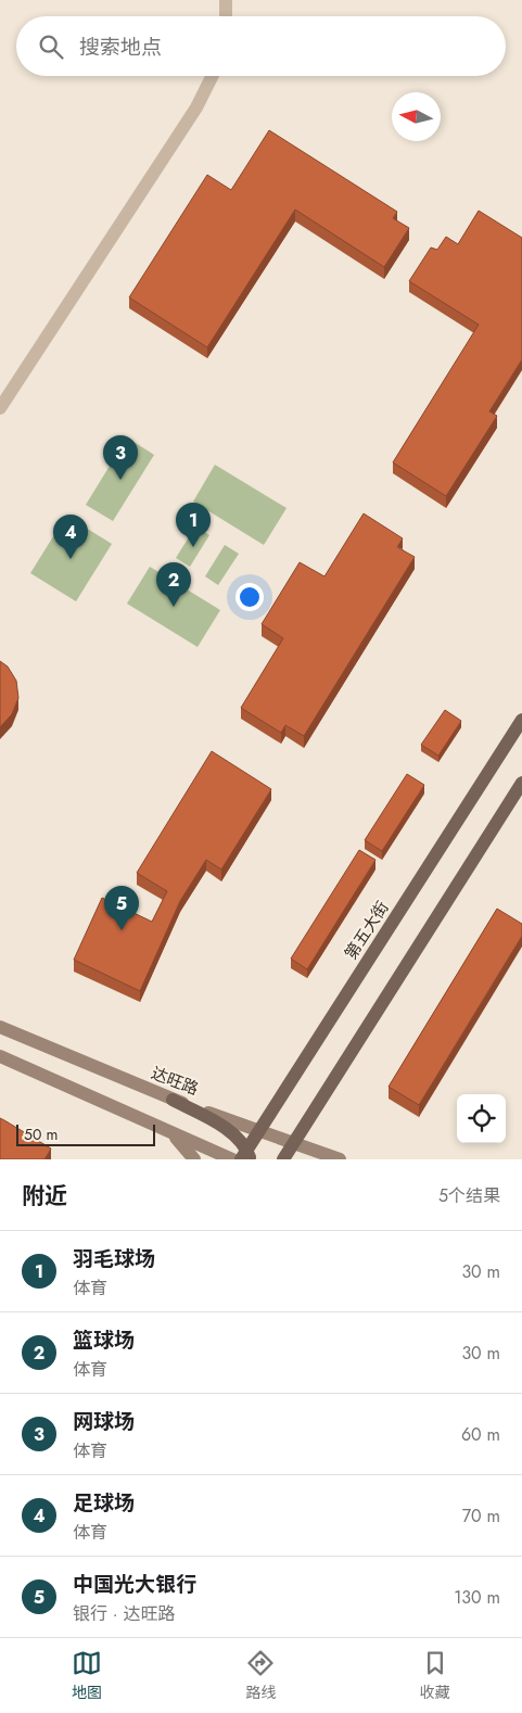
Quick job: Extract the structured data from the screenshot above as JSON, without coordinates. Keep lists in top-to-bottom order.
{
  "streets": {
    "main road": ["第五大街"],
    "street": ["达旺路"]
  },
  "crossings": [
    ["第五大街", "达旺路"]
  ],
  "scale_bar": "50 m",
  "north": "left",
  "page": {
    "search": "搜索地点",
    "pins": [
      "3",
      "1",
      "4",
      "2",
      "5"
    ],
    "scale": "50 m",
    "heading": ["附近", "5个结果"],
    "list": [
      {
        "mark": "1",
        "name": "羽毛球场",
        "note": "体育",
        "value": "30 m"
      },
      {
        "mark": "2",
        "name": "篮球场",
        "note": "体育",
        "value": "30 m"
      },
      {
        "mark": "3",
        "name": "网球场",
        "note": "体育",
        "value": "60 m"
      },
      {
        "mark": "4",
        "name": "足球场",
        "note": "体育",
        "value": "70 m"
      },
      {
        "mark": "5",
        "name": "中国光大银行",
        "note": "银行 · 达旺路",
        "value": "130 m"
      }
    ],
    "nav": ["地图", "路线", "收藏"]
  }
}
